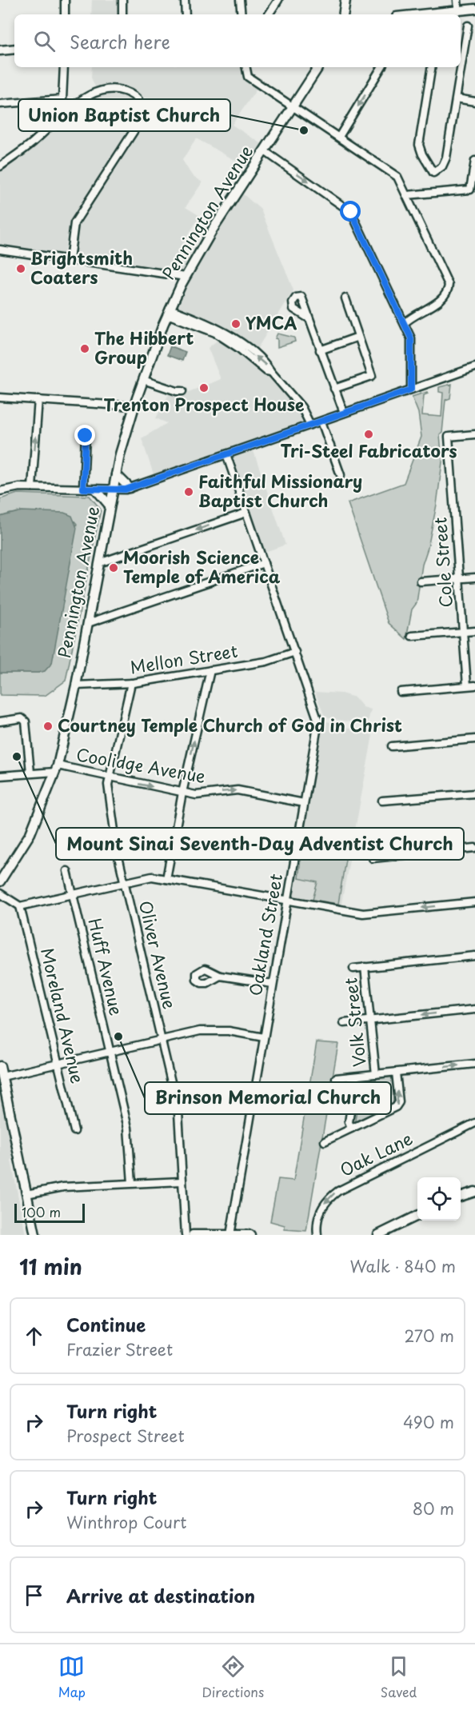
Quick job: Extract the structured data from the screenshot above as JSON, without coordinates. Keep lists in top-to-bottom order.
{
  "streets": {
    "main road": ["Pennington Avenue"],
    "street": [
      "Cole Street",
      "Mellon Street",
      "Coolidge Avenue",
      "Oakland Street",
      "Oliver Avenue",
      "Huff Avenue",
      "Moreland Avenue",
      "Volk Street",
      "Oak Lane"
    ]
  },
  "crossings": [
    ["Pennington Avenue", "Mellon Street"],
    ["Pennington Avenue", "Coolidge Avenue"],
    ["Mellon Street", "Oakland Street"],
    ["Mellon Street", "Oliver Avenue"],
    ["Coolidge Avenue", "Oakland Street"],
    ["Coolidge Avenue", "Oliver Avenue"]
  ],
  "one_way": ["Coolidge Avenue", "Oak Lane"],
  "places": [
    "Union Baptist Church",
    "Brightsmith Coaters",
    "YMCA",
    "The Hibbert Group",
    "Trenton Prospect House",
    "Tri-Steel Fabricators",
    "Faithful Missionary Baptist Church",
    "Moorish Science Temple of America",
    "Courtney Temple Church of God in Christ",
    "Mount Sinai Seventh-Day Adventist Church",
    "Brinson Memorial Church"
  ],
  "scale_bar": "100 m",
  "page": {
    "search": "Search here",
    "scale": "100 m",
    "heading": ["11 min", "Walk · 840 m"],
    "list": [
      ["Continue", "Frazier Street", "270 m"],
      ["Turn right", "Prospect Street", "490 m"],
      ["Turn right", "Winthrop Court", "80 m"],
      "Arrive at destination"
    ],
    "nav": ["Map", "Directions", "Saved"]
  }
}
